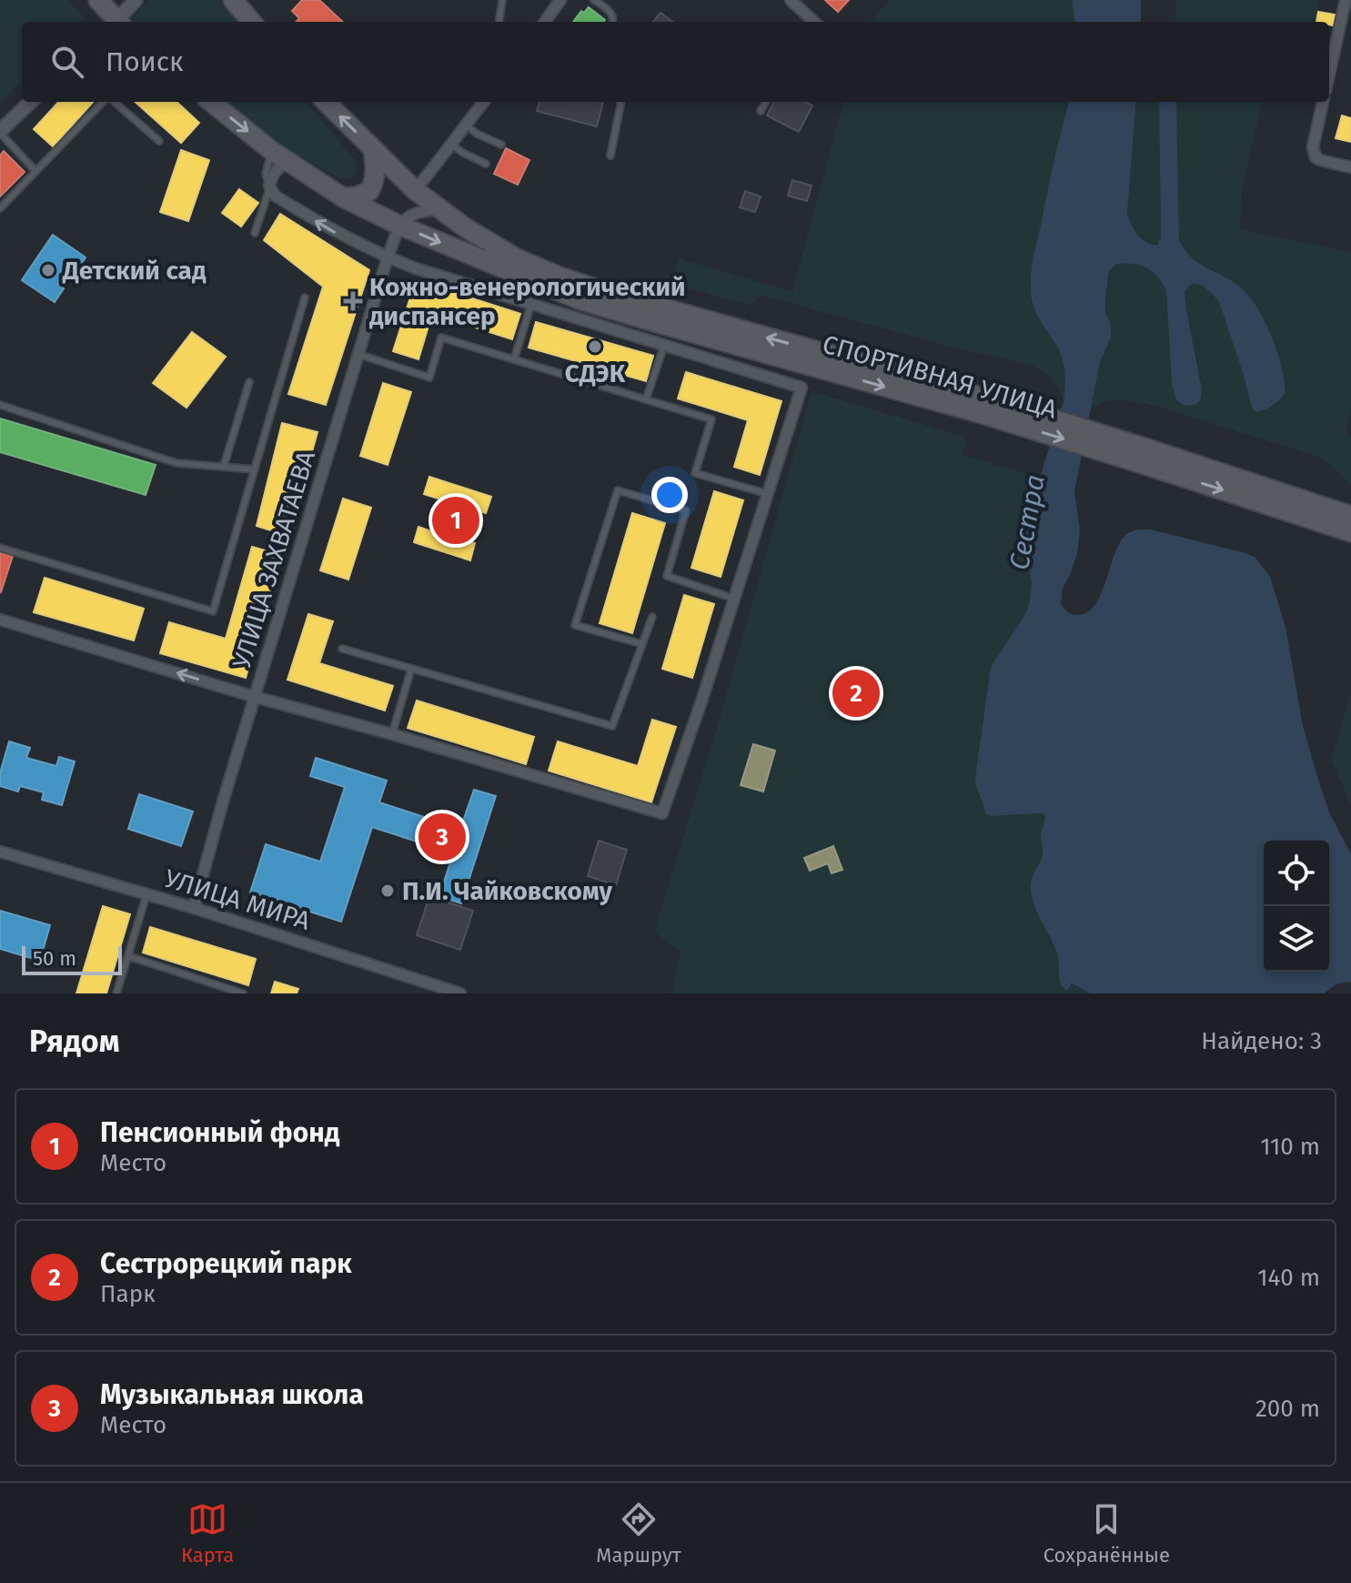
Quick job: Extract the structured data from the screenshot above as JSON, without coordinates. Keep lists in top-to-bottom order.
{
  "streets": {
    "highway": ["СПОРТИВНАЯ УЛИЦА"],
    "street": ["УЛИЦА ЗАХВАТАЕВА", "УЛИЦА МИРА"]
  },
  "crossings": [
    ["УЛИЦА ЗАХВАТАЕВА", "УЛИЦА МИРА"]
  ],
  "water": ["Сестра"],
  "places": {
    "other": ["Детский сад", "СДЭК", "П.И. Чайковскому"],
    "health": ["Кожно-венерологический диспансер"]
  },
  "scale_bar": "50 m",
  "page": {
    "search": "Поиск",
    "pins": ["1", "2", "3"],
    "scale": "50 m",
    "heading": ["Рядом", "Найдено: 3"],
    "list": [
      {
        "mark": "1",
        "name": "Пенсионный фонд",
        "note": "Место",
        "value": "110 m"
      },
      {
        "mark": "2",
        "name": "Сестрорецкий парк",
        "note": "Парк",
        "value": "140 m"
      },
      {
        "mark": "3",
        "name": "Музыкальная школа",
        "note": "Место",
        "value": "200 m"
      }
    ],
    "nav": ["Карта", "Маршрут", "Сохранённые"]
  }
}
